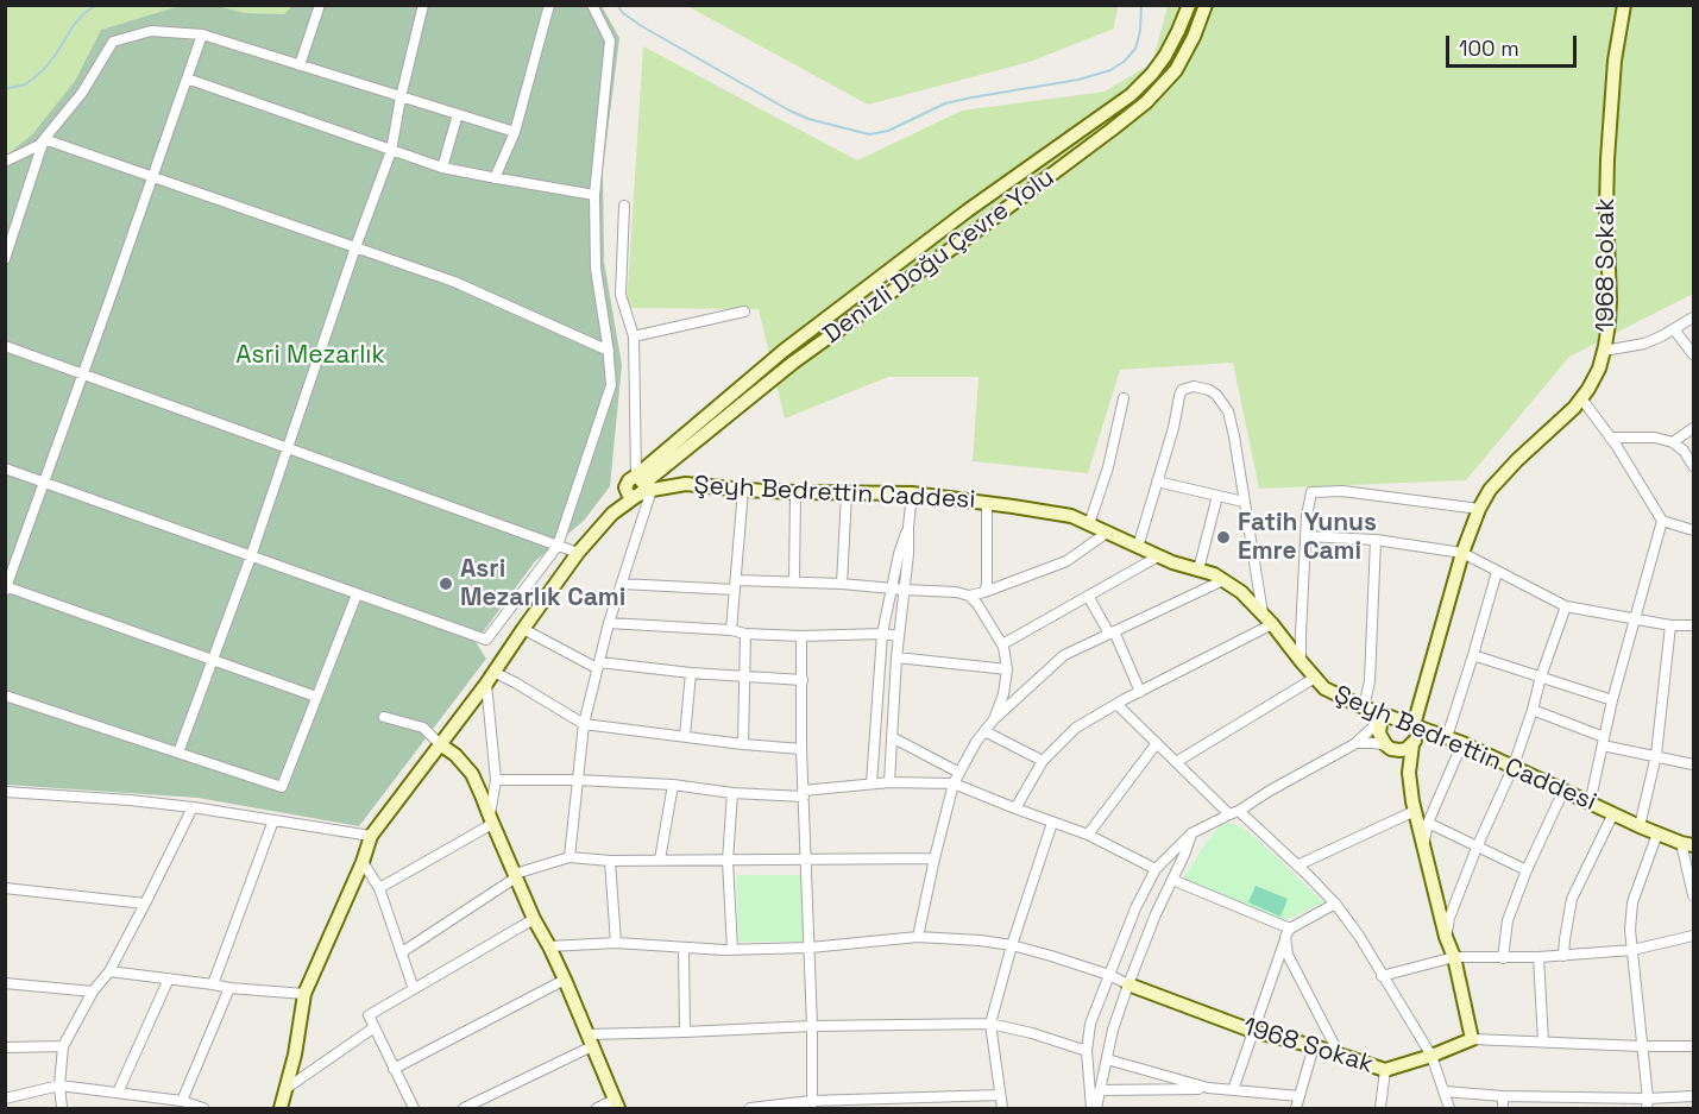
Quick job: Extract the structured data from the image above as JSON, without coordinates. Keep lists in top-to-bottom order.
{
  "streets": {
    "street": ["Denizli Doğu Çevre Yolu", "1968 Sokak", "Şeyh Bedrettin Caddesi"]
  },
  "crossings": [
    ["Denizli Doğu Çevre Yolu", "Şeyh Bedrettin Caddesi"],
    ["1968 Sokak", "Şeyh Bedrettin Caddesi"]
  ],
  "parks": ["Asri Mezarlık"],
  "places": ["Fatih Yunus Emre Cami", "Asri Mezarlık Cami"],
  "scale_bar": "100 m"
}
